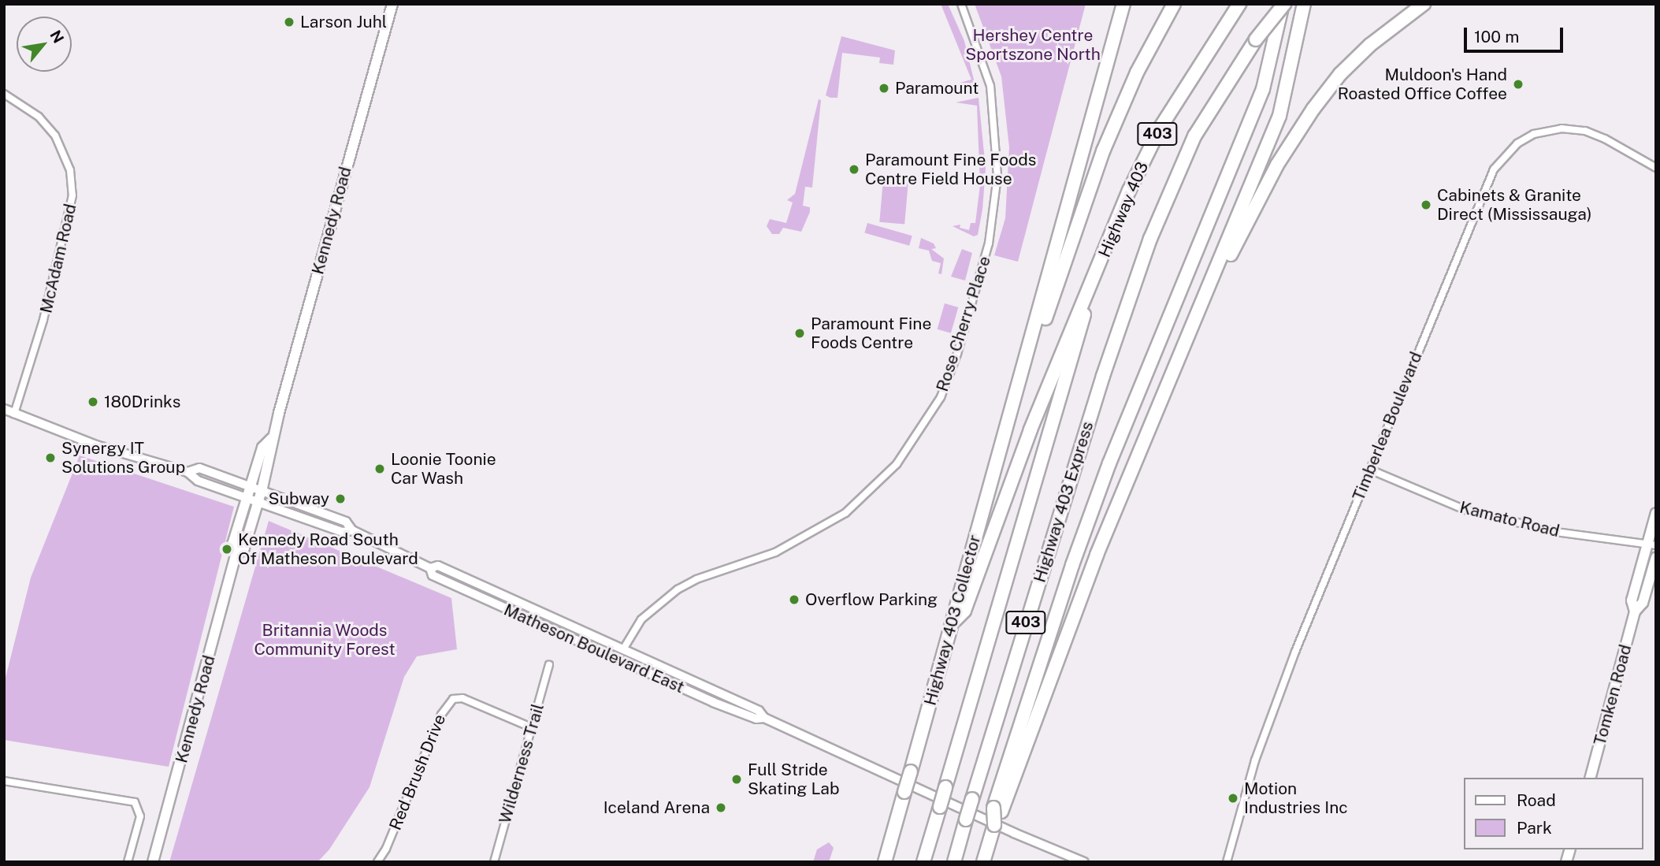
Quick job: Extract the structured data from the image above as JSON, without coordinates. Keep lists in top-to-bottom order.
{
  "streets": {
    "highway": [
      "403",
      "Highway 403",
      "Highway 403 Express",
      "Highway 403 Collector"
    ],
    "main road": ["Kennedy Road", "Tomken Road"],
    "street": [
      "McAdam Road",
      "Rose Cherry Place",
      "Timberlea Boulevard",
      "Kamato Road",
      "Matheson Boulevard East",
      "Wilderness Trail",
      "Red Brush Drive"
    ]
  },
  "crossings": [
    ["Highway 403", "Highway 403 Express"],
    ["Kennedy Road", "Matheson Boulevard East"],
    ["McAdam Road", "Matheson Boulevard East"],
    ["Rose Cherry Place", "Matheson Boulevard East"],
    ["Timberlea Boulevard", "Kamato Road"],
    ["Kamato Road", "Tomken Road"],
    ["Wilderness Trail", "Red Brush Drive"]
  ],
  "parks": ["Hershey Centre Sportszone North", "Britannia Woods Community Forest"],
  "places": [
    "Larson Juhl",
    "Muldoon's Hand Roasted Office Coffee",
    "Paramount",
    "Paramount Fine Foods Centre Field House",
    "Cabinets & Granite Direct (Mississauga)",
    "Paramount Fine Foods Centre",
    "180Drinks",
    "Synergy IT Solutions Group",
    "Loonie Toonie Car Wash",
    "Subway",
    "Kennedy Road South Of Matheson Boulevard",
    "Overflow Parking",
    "Full Stride Skating Lab",
    "Motion Industries Inc",
    "Iceland Arena"
  ],
  "legend": ["Road", "Park"],
  "scale_bar": "100 m",
  "north": "top right"
}
